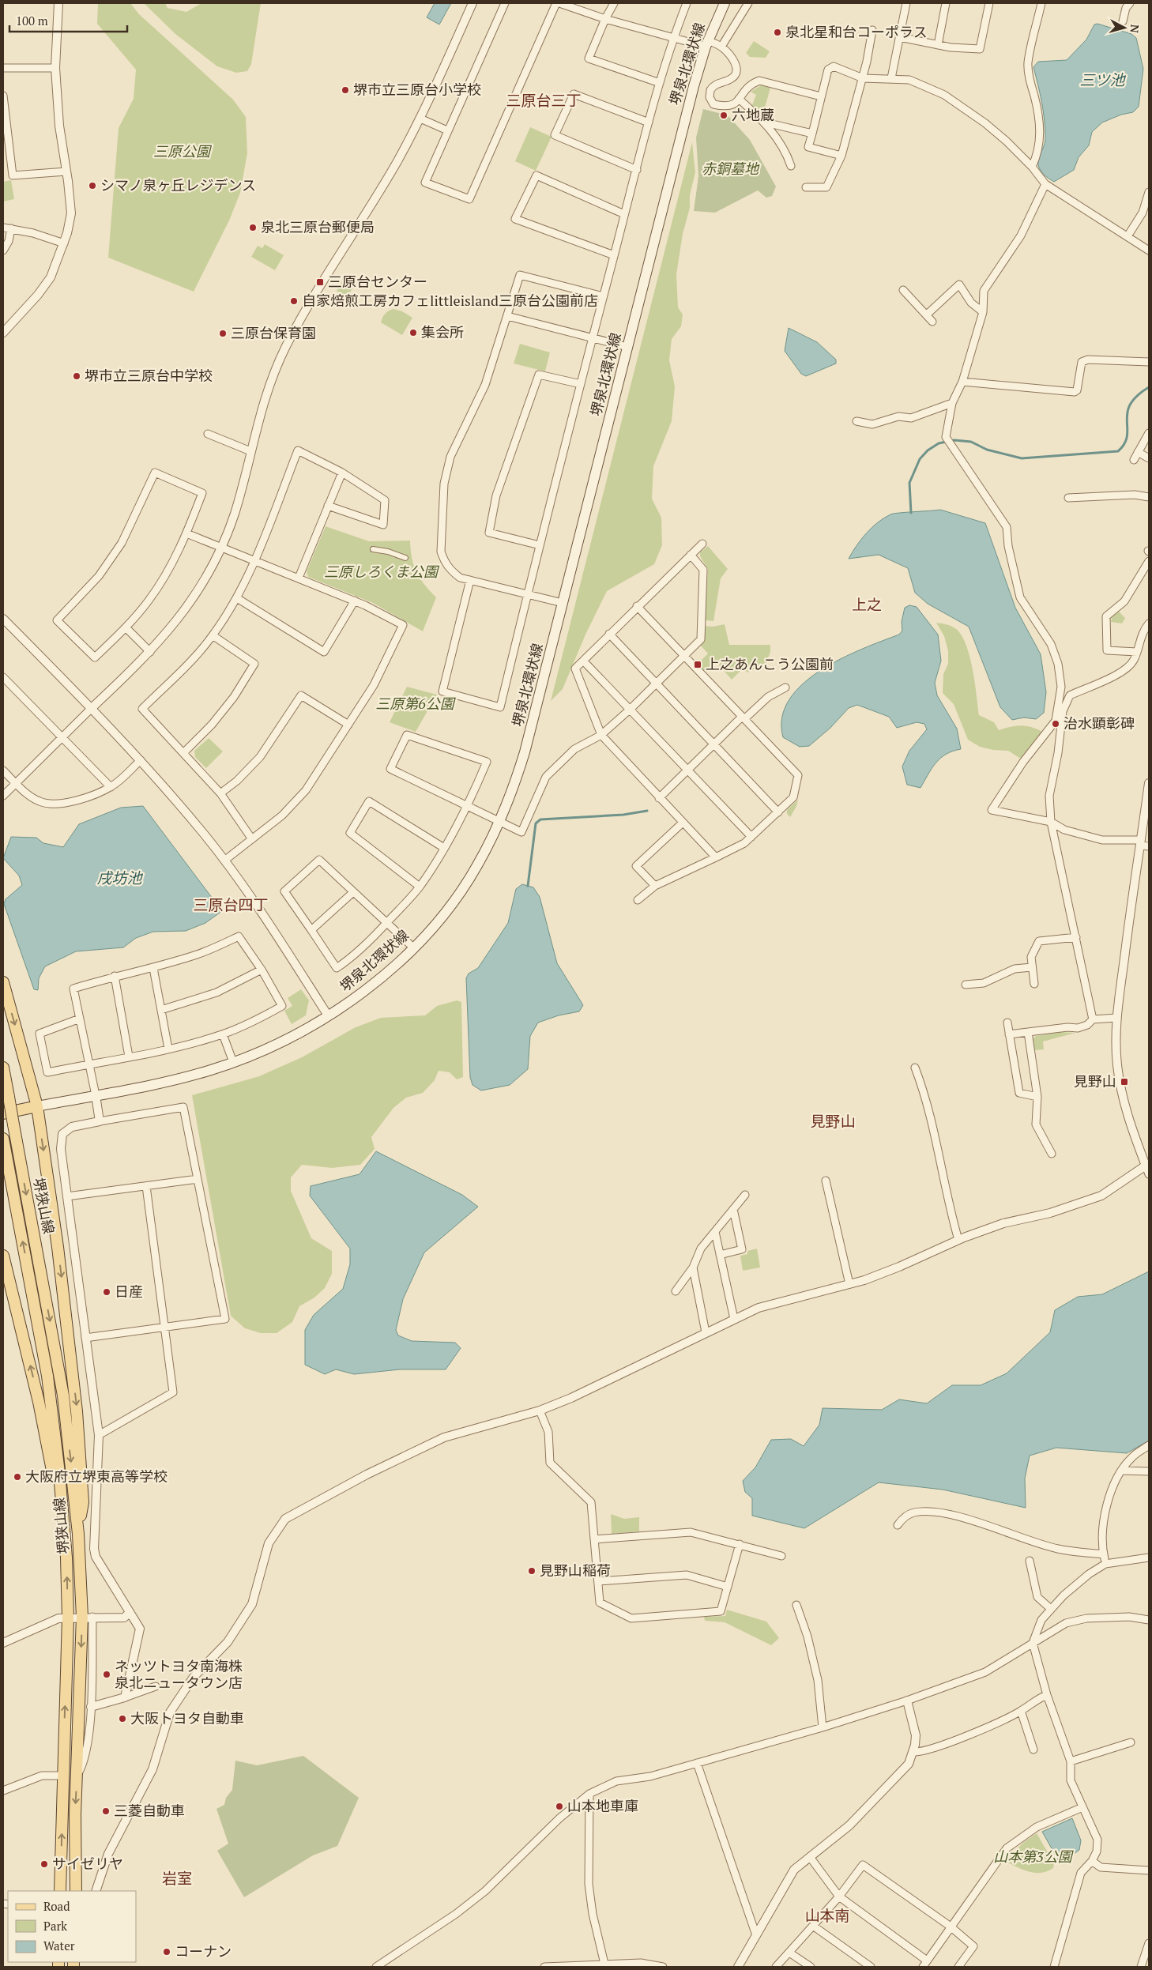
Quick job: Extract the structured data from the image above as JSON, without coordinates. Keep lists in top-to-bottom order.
{
  "streets": {
    "main road": ["堺泉北環状線", "堺狭山線"]
  },
  "districts": [
    "三原台三丁",
    "上之",
    "三原台四丁",
    "見野山",
    "岩室",
    "山本南"
  ],
  "water": ["三ツ池", "戌坊池"],
  "parks": [
    "三原公園",
    "赤銅墓地",
    "三原しろくま公園",
    "三原第6公園",
    "山本第3公園"
  ],
  "places": {
    "other": [
      "泉北星和台コーポラス",
      "堺市立三原台小学校",
      "六地蔵",
      "シマノ泉ヶ丘レジデンス",
      "泉北三原台郵便局",
      "自家焙煎工房カフェlittleisland三原台公園前店",
      "集会所",
      "三原台保育園",
      "堺市立三原台中学校",
      "治水顕彰碑",
      "日産",
      "大阪府立堺東高等学校",
      "見野山稲荷",
      "ネッツトヨタ南海株 泉北ニュータウン店",
      "大阪トヨタ自動車",
      "山本地車庫",
      "三菱自動車",
      "サイゼリヤ",
      "コーナン"
    ],
    "transit": ["三原台センター", "上之あんこう公園前", "見野山"]
  },
  "legend": ["Road", "Park", "Water"],
  "scale_bar": "100 m",
  "north": "right"
}
